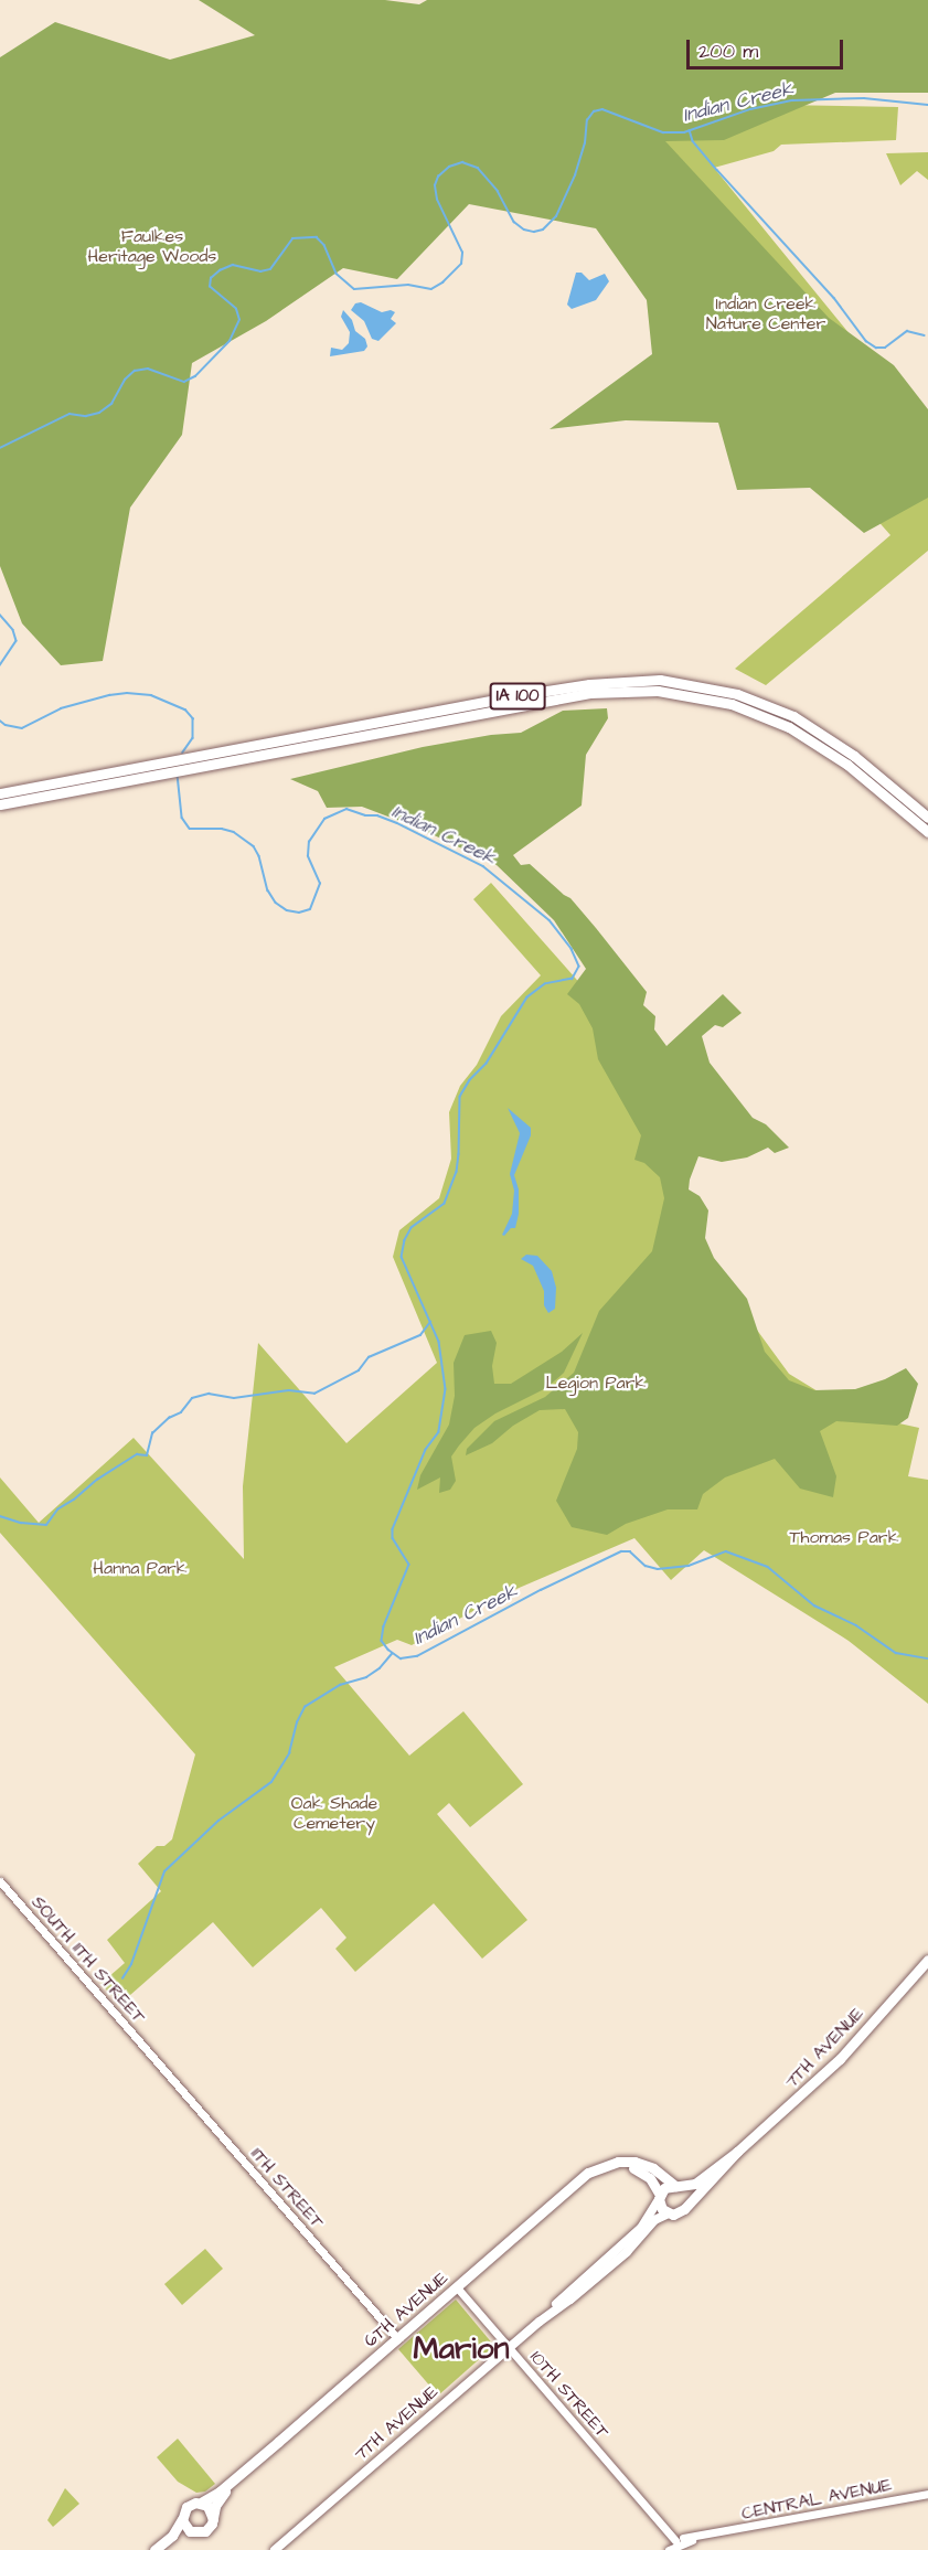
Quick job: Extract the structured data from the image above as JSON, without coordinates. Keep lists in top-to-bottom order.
{
  "streets": {
    "main road": ["IA 100", "7TH AVENUE", "6TH AVENUE"],
    "street": [
      "SOUTH 11TH STREET",
      "11TH STREET",
      "10TH STREET",
      "CENTRAL AVENUE"
    ]
  },
  "crossings": [
    ["SOUTH 11TH STREET", "11TH STREET"],
    ["7TH AVENUE", "10TH STREET"],
    ["11TH STREET", "6TH AVENUE"],
    ["6TH AVENUE", "10TH STREET"],
    ["10TH STREET", "CENTRAL AVENUE"]
  ],
  "districts": ["Marion"],
  "water": ["Indian Creek"],
  "parks": [
    "Faulkes Heritage Woods",
    "Indian Creek Nature Center",
    "Legion Park",
    "Thomas Park",
    "Hanna Park",
    "Oak Shade Cemetery"
  ],
  "scale_bar": "200 m"
}
